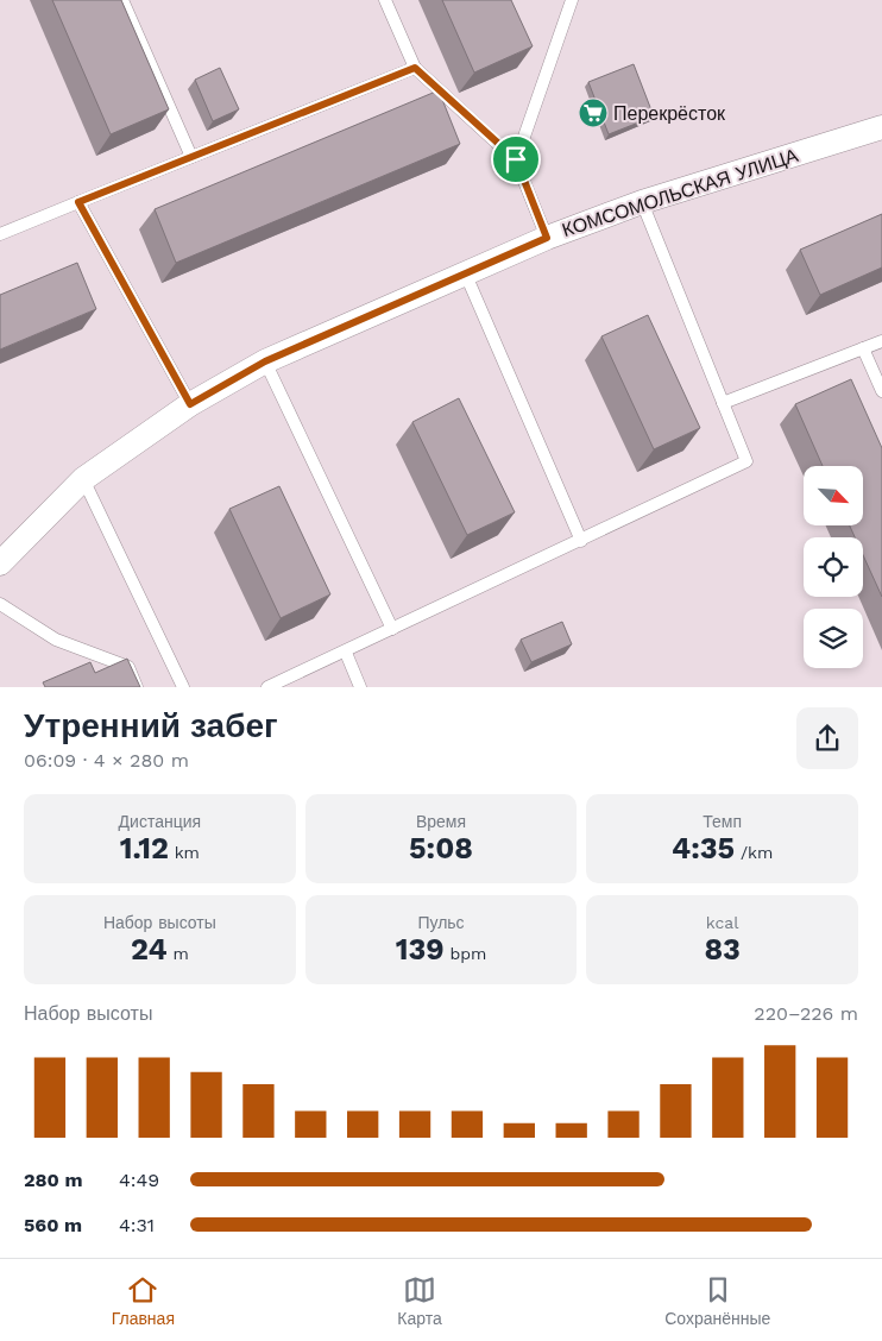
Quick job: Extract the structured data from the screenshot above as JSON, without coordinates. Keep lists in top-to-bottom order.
{
  "streets": {
    "street": ["КОМСОМОЛЬСКАЯ УЛИЦА"]
  },
  "places": {
    "supermarket": ["Перекрёсток"]
  },
  "north": "bottom right",
  "page": {
    "heading": ["Утренний забег", "06:09 · 4 × 280 m"],
    "stats": [
      ["Дистанция", "1.12 km"],
      ["Время", "5:08"],
      ["Темп", "4:35 /km"],
      ["Набор высоты", "24 m"],
      ["Пульс", "139 bpm"],
      ["kcal", "83"]
    ],
    "chart": ["Набор высоты", "220–226 m"],
    "list": [
      {
        "name": "280 m",
        "note": "4:49"
      },
      {
        "name": "560 m",
        "note": "4:31"
      }
    ],
    "tabs": ["Главная", "Карта", "Сохранённые"]
  }
}
